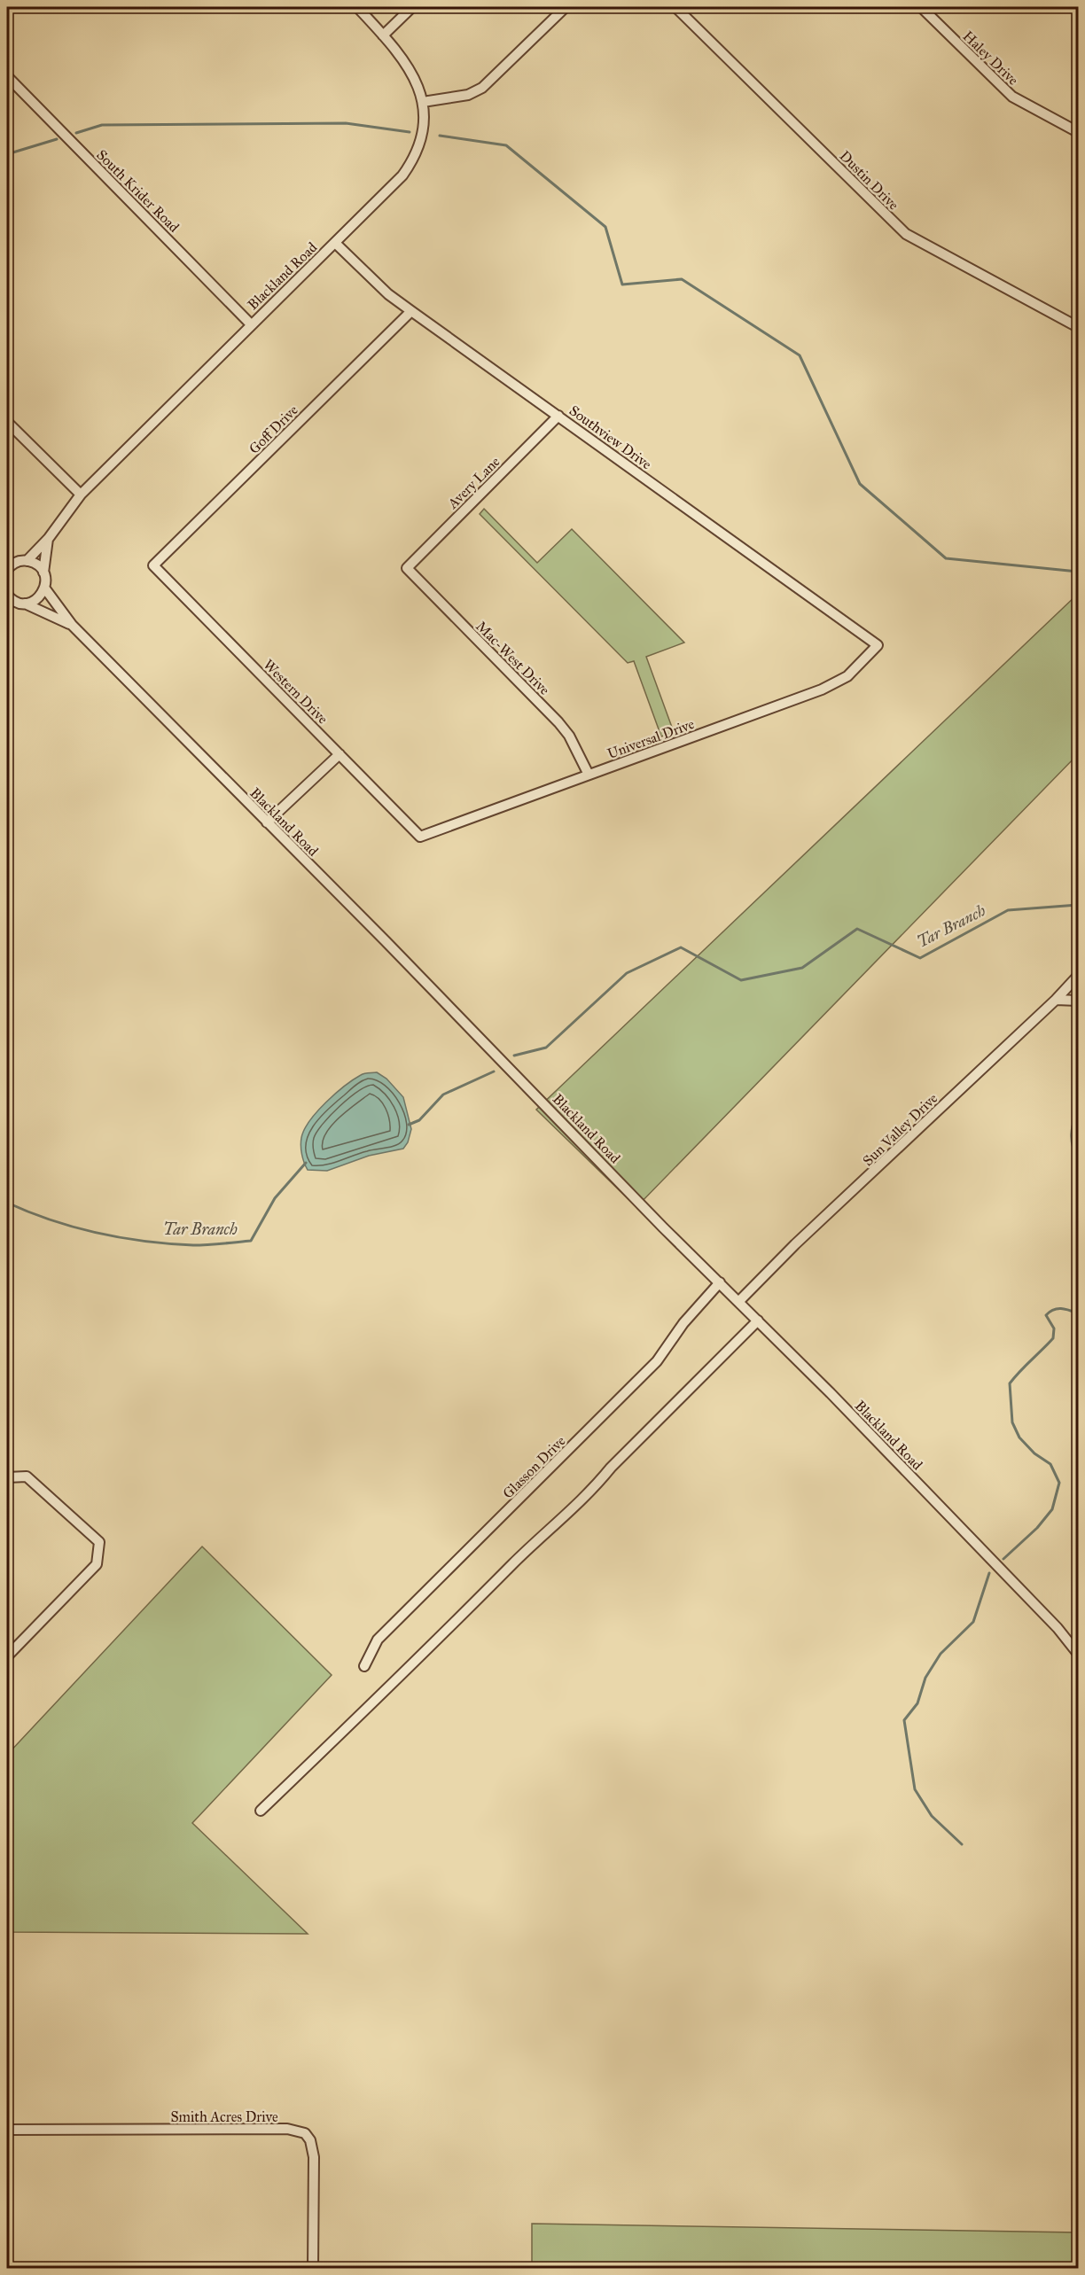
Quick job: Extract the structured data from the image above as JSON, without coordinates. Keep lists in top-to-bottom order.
{
  "streets": {
    "street": [
      "Haley Drive",
      "Dustin Drive",
      "South Krider Road",
      "Blackland Road",
      "Goff Drive",
      "Southview Drive",
      "Avery Lane",
      "Mac-West Drive",
      "Western Drive",
      "Universal Drive",
      "Sun Valley Drive",
      "Glasson Drive",
      "Smith Acres Drive"
    ]
  },
  "crossings": [
    ["South Krider Road", "Blackland Road"],
    ["Blackland Road", "Southview Drive"],
    ["Blackland Road", "Sun Valley Drive"],
    ["Blackland Road", "Glasson Drive"],
    ["Goff Drive", "Southview Drive"],
    ["Goff Drive", "Western Drive"],
    ["Southview Drive", "Avery Lane"],
    ["Southview Drive", "Universal Drive"],
    ["Avery Lane", "Mac-West Drive"],
    ["Mac-West Drive", "Universal Drive"],
    ["Western Drive", "Universal Drive"]
  ],
  "water": ["Tar Branch"]
}
